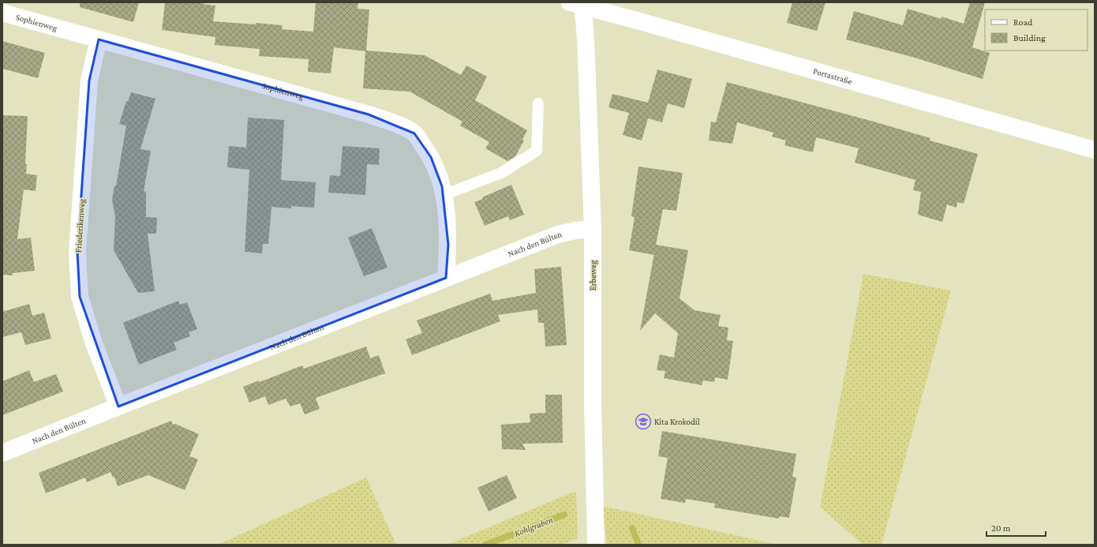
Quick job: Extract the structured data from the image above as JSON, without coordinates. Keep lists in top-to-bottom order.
{
  "streets": {
    "street": [
      "Sophienweg",
      "Portastraße",
      "Friederikenweg",
      "Nach den Bülten",
      "Erbeweg"
    ]
  },
  "crossings": [
    ["Sophienweg", "Friederikenweg"],
    ["Sophienweg", "Nach den Bülten"],
    ["Portastraße", "Erbeweg"],
    ["Friederikenweg", "Nach den Bülten"],
    ["Nach den Bülten", "Erbeweg"]
  ],
  "water": ["Kohlgraben"],
  "places": {
    "school or university": ["Kita Krokodil"]
  },
  "legend": ["Road", "Building"],
  "scale_bar": "20 m"
}
